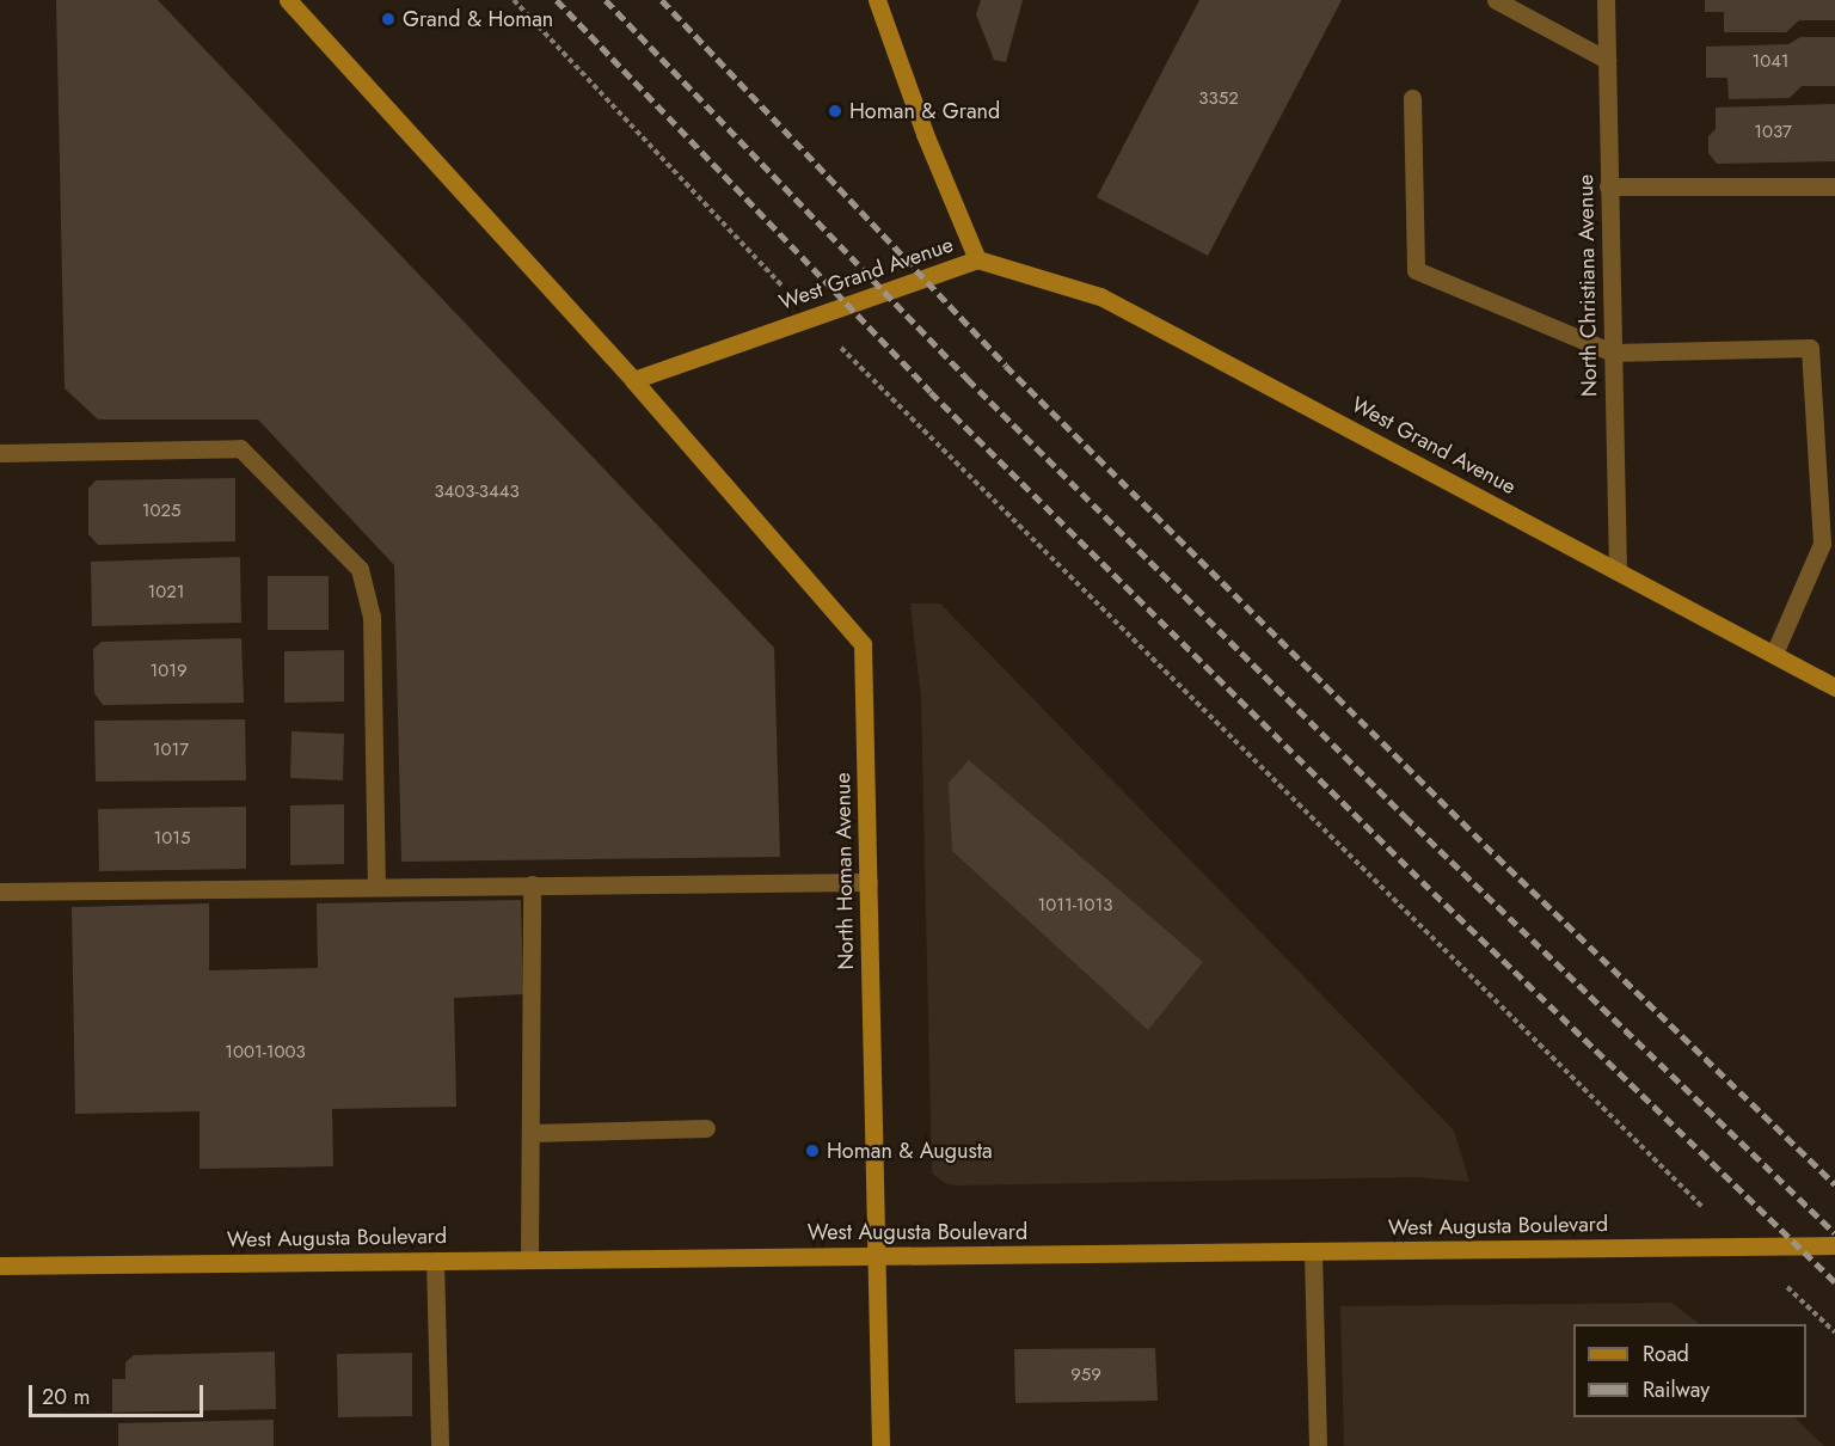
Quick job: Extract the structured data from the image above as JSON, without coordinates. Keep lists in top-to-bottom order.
{
  "streets": {
    "street": [
      "West Grand Avenue",
      "North Christiana Avenue",
      "North Homan Avenue",
      "West Augusta Boulevard"
    ]
  },
  "crossings": [
    ["West Grand Avenue", "North Christiana Avenue"],
    ["West Grand Avenue", "North Homan Avenue"],
    ["North Homan Avenue", "West Augusta Boulevard"]
  ],
  "places": ["Grand & Homan", "Homan & Grand", "Homan & Augusta"],
  "house_numbers": [
    "1041",
    "3352",
    "1037",
    "3403-3443",
    "1025",
    "1021",
    "1019",
    "1017",
    "1015",
    "1011-1013",
    "1001-1003",
    "959"
  ],
  "legend": ["Road", "Railway"],
  "scale_bar": "20 m"
}
